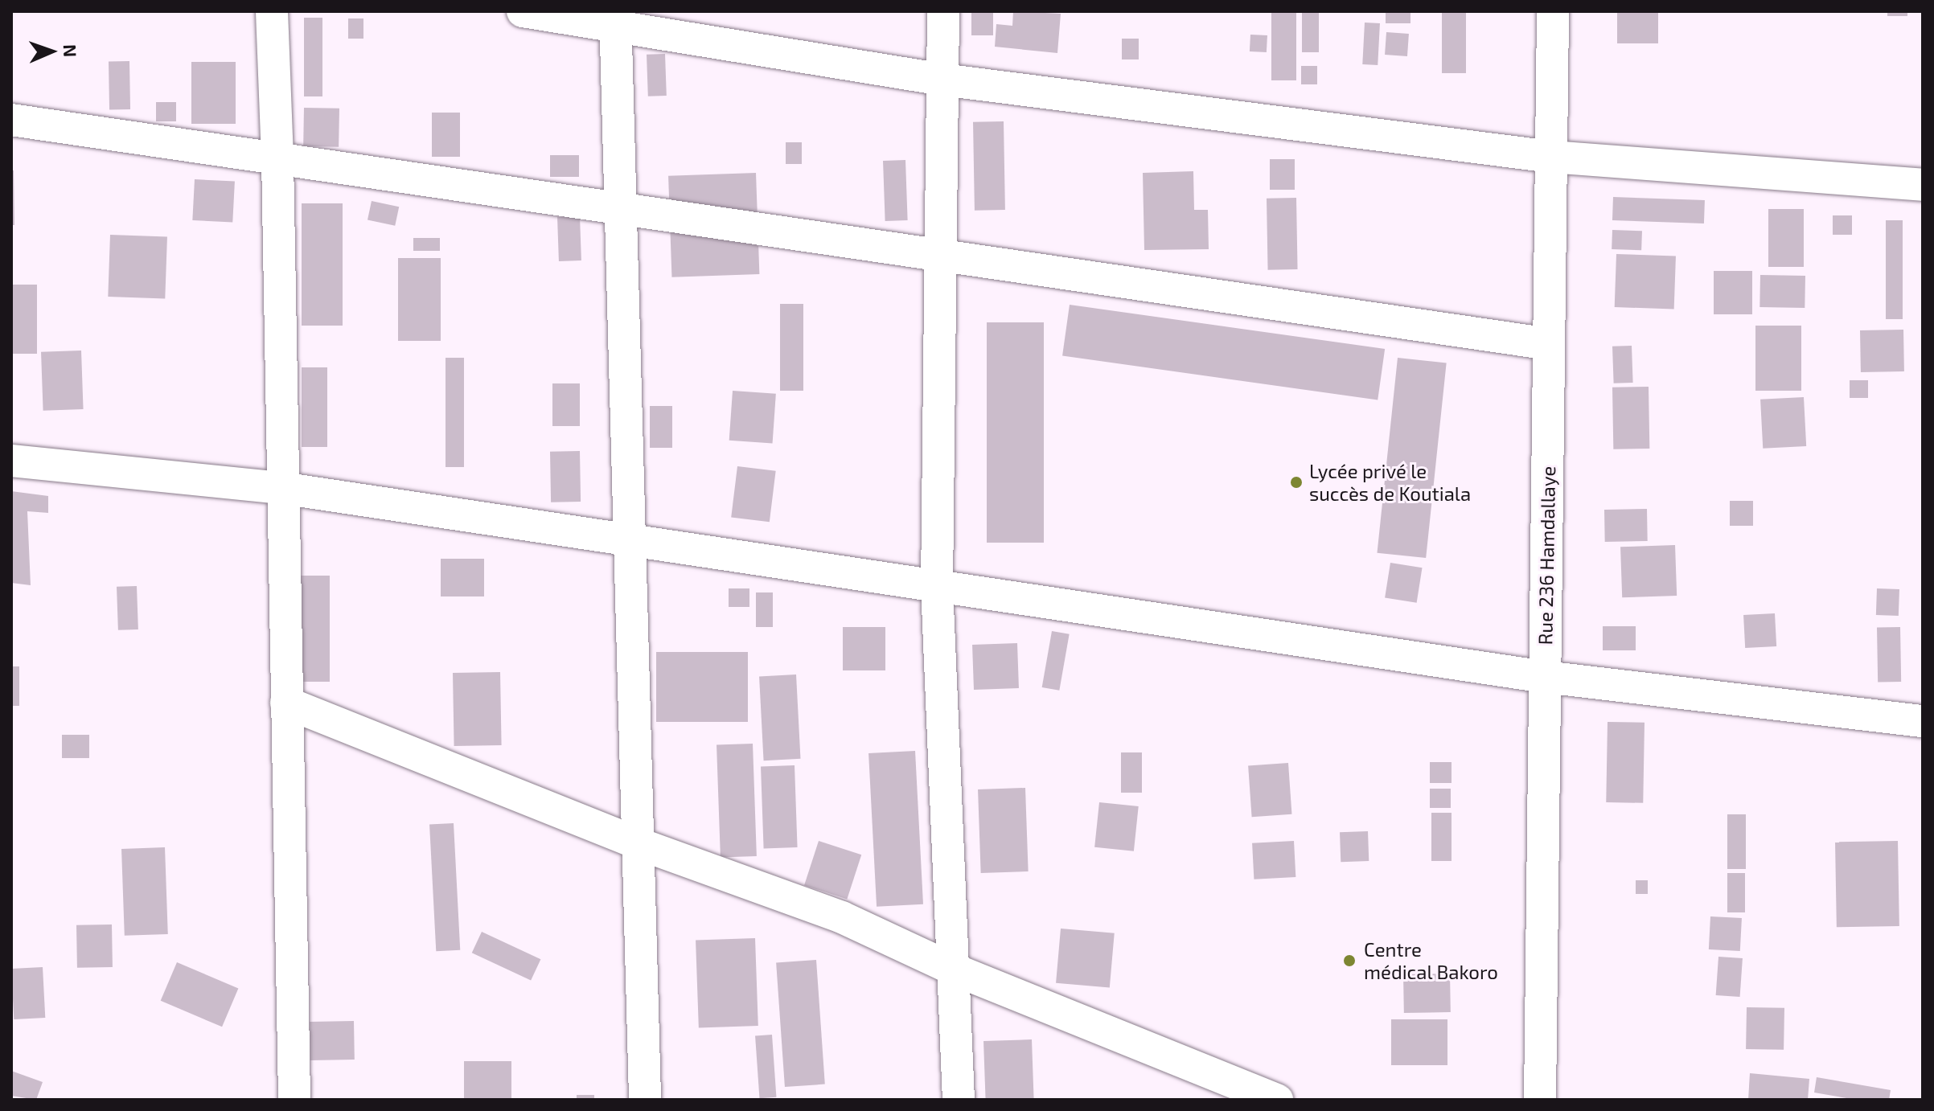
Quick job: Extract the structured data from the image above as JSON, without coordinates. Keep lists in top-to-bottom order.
{
  "streets": {
    "street": ["Rue 236 Hamdallaye"]
  },
  "places": ["Lycée privé le succès de Koutiala", "Centre médical Bakoro"],
  "north": "right"
}
